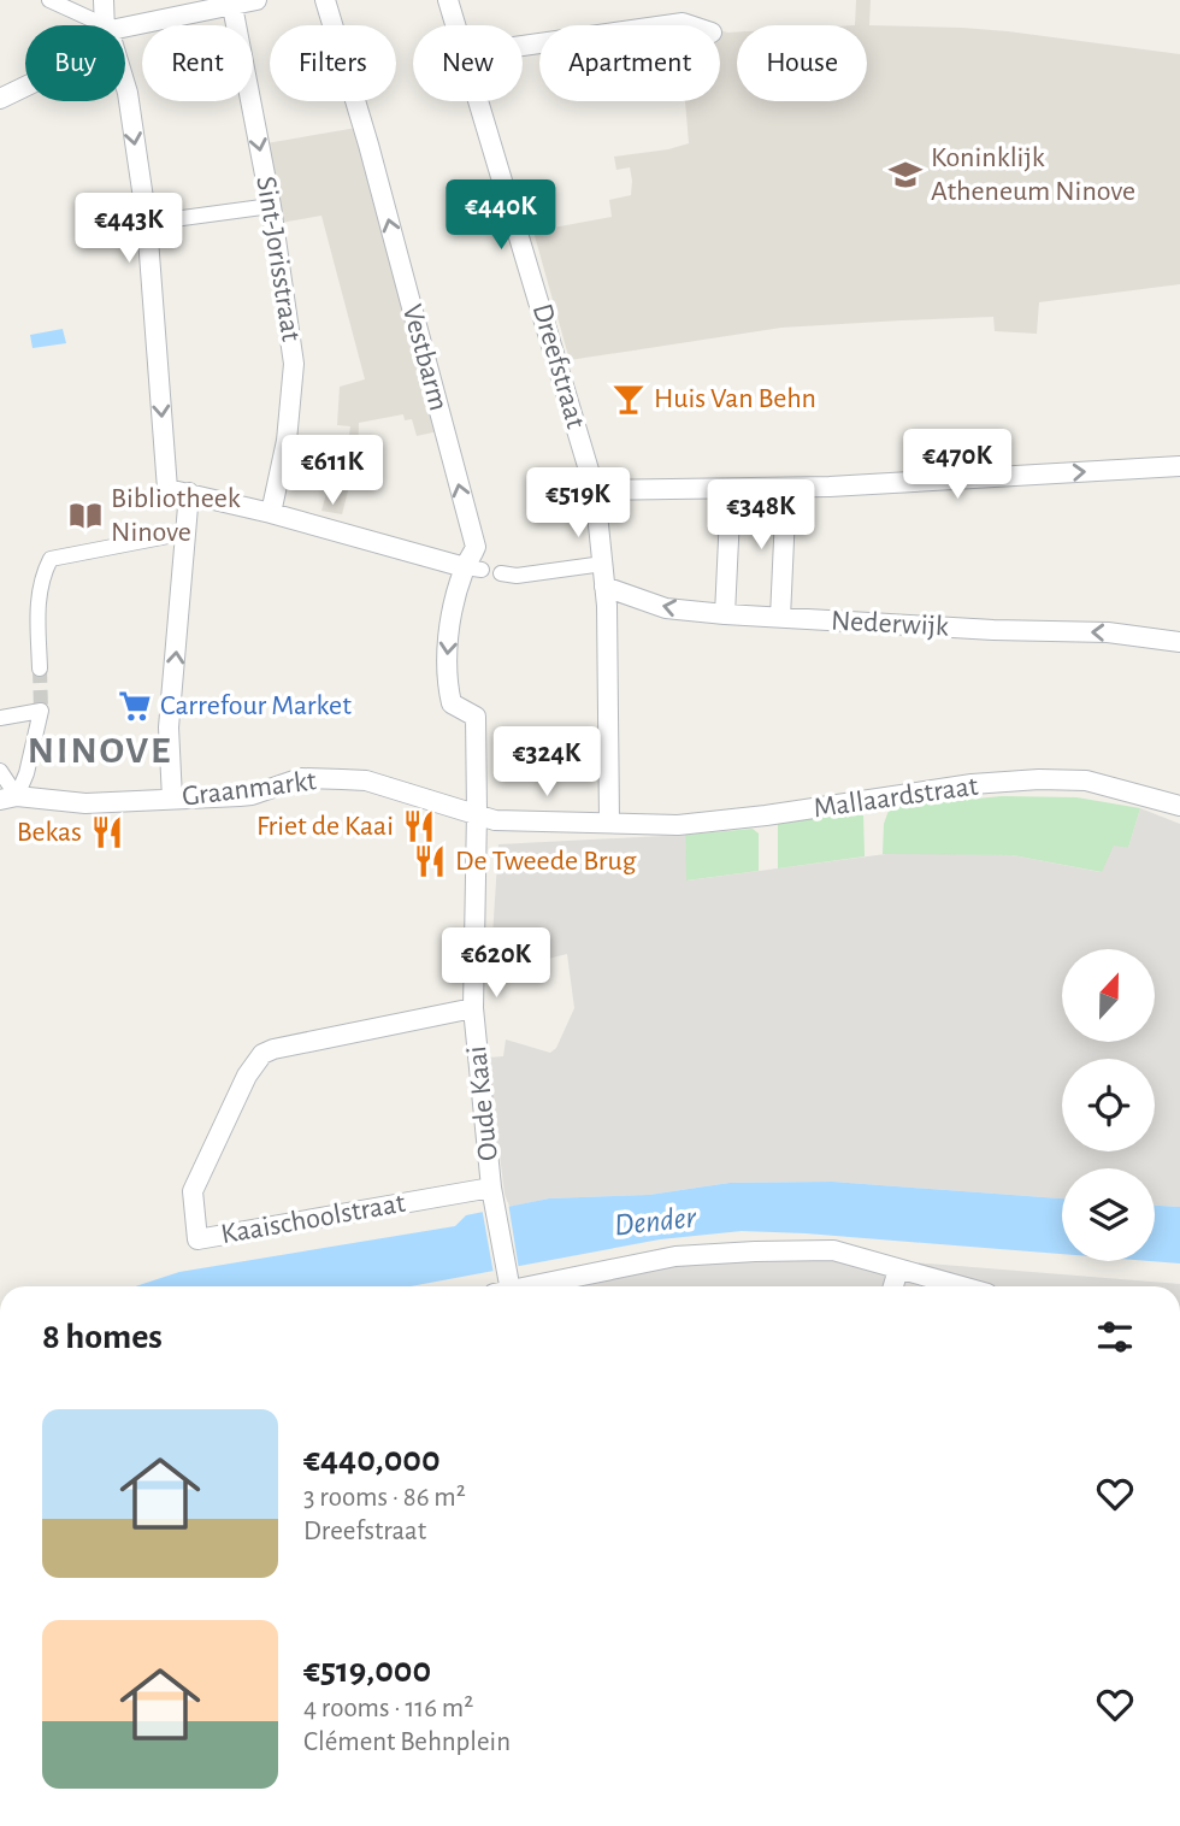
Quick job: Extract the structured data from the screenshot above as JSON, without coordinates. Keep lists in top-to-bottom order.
{
  "streets": {
    "street": [
      "Sint-Jorisstraat",
      "Vestbarm",
      "Dreefstraat",
      "Nederwijk",
      "Graanmarkt",
      "Mallaardstraat",
      "Oude Kaai",
      "Kaaischoolstraat"
    ]
  },
  "crossings": [
    ["Vestbarm", "Graanmarkt"],
    ["Vestbarm", "Oude Kaai"],
    ["Dreefstraat", "Nederwijk"],
    ["Dreefstraat", "Graanmarkt"],
    ["Dreefstraat", "Mallaardstraat"],
    ["Graanmarkt", "Mallaardstraat"],
    ["Graanmarkt", "Oude Kaai"],
    ["Oude Kaai", "Kaaischoolstraat"]
  ],
  "districts": ["NINOVE"],
  "water": ["Dender"],
  "places": {
    "school or university": ["Koninklijk Atheneum Ninove"],
    "bar": ["Huis Van Behn"],
    "library": ["Bibliotheek Ninove"],
    "supermarket": ["Carrefour Market"],
    "restaurant": ["Friet de Kaai", "Bekas", "De Tweede Brug"]
  },
  "north": "top",
  "page": {
    "chip": [
      "Buy",
      "Rent",
      "Filters",
      "New",
      "Apartment",
      "House"
    ],
    "price": [
      "€440K",
      "€443K",
      "€470K",
      "€611K",
      "€519K",
      "€348K",
      "€324K",
      "€620K"
    ],
    "heading": "8 homes",
    "list": [
      {
        "name": "€440,000",
        "note": "3 rooms · 86 m² · Dreefstraat"
      },
      {
        "name": "€519,000",
        "note": "4 rooms · 116 m² · Clément Behnplein"
      }
    ]
  }
}
